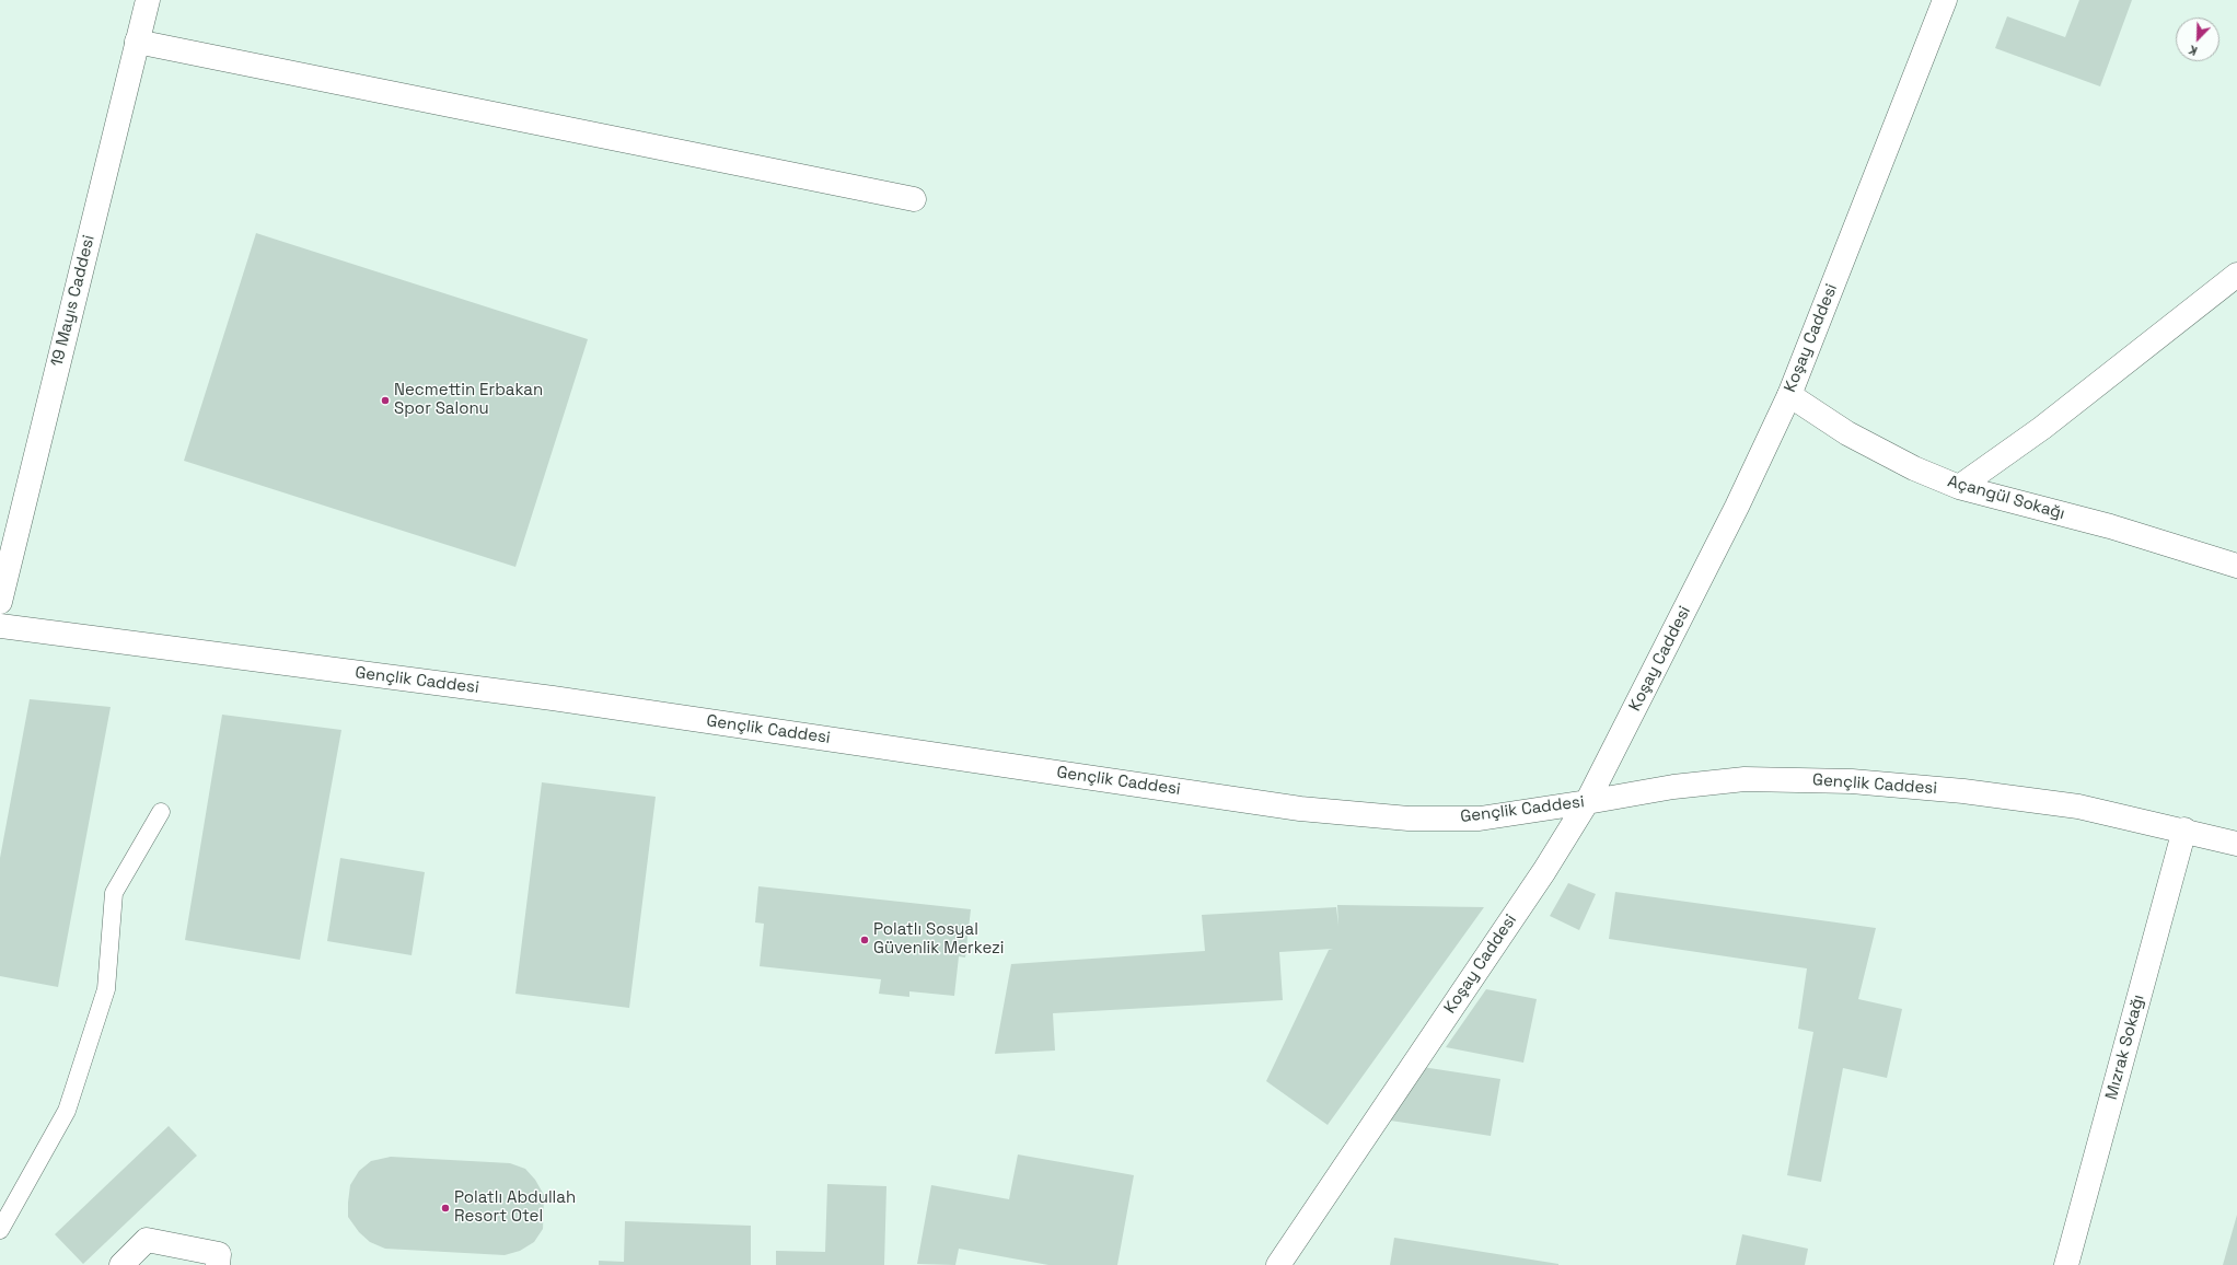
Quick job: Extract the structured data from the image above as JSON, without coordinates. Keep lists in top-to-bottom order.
{
  "streets": {
    "street": [
      "19 Mayıs Caddesi",
      "Koşay Caddesi",
      "Açangül Sokağı",
      "Gençlik Caddesi",
      "Mızrak Sokağı"
    ]
  },
  "crossings": [
    ["Koşay Caddesi", "Açangül Sokağı"],
    ["Koşay Caddesi", "Gençlik Caddesi"],
    ["Gençlik Caddesi", "Mızrak Sokağı"]
  ],
  "places": ["Necmettin Erbakan Spor Salonu", "Polatlı Sosyal Güvenlik Merkezi", "Polatlı Abdullah Resort Otel"],
  "north": "bottom left"
}
